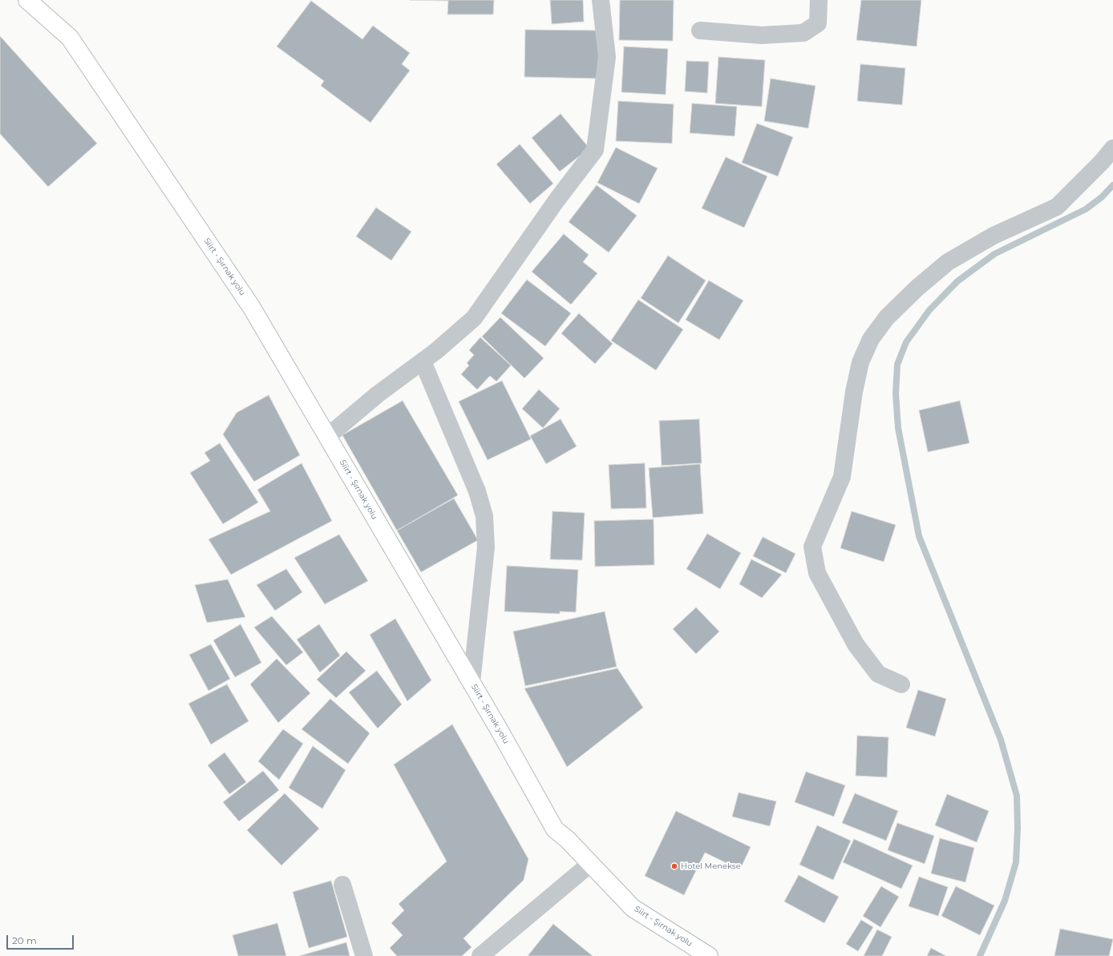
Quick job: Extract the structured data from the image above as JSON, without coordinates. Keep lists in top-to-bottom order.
{
  "streets": {
    "street": ["Siirt - Şırnak yolu"]
  },
  "places": ["Hotel Menekse"],
  "scale_bar": "20 m"
}
